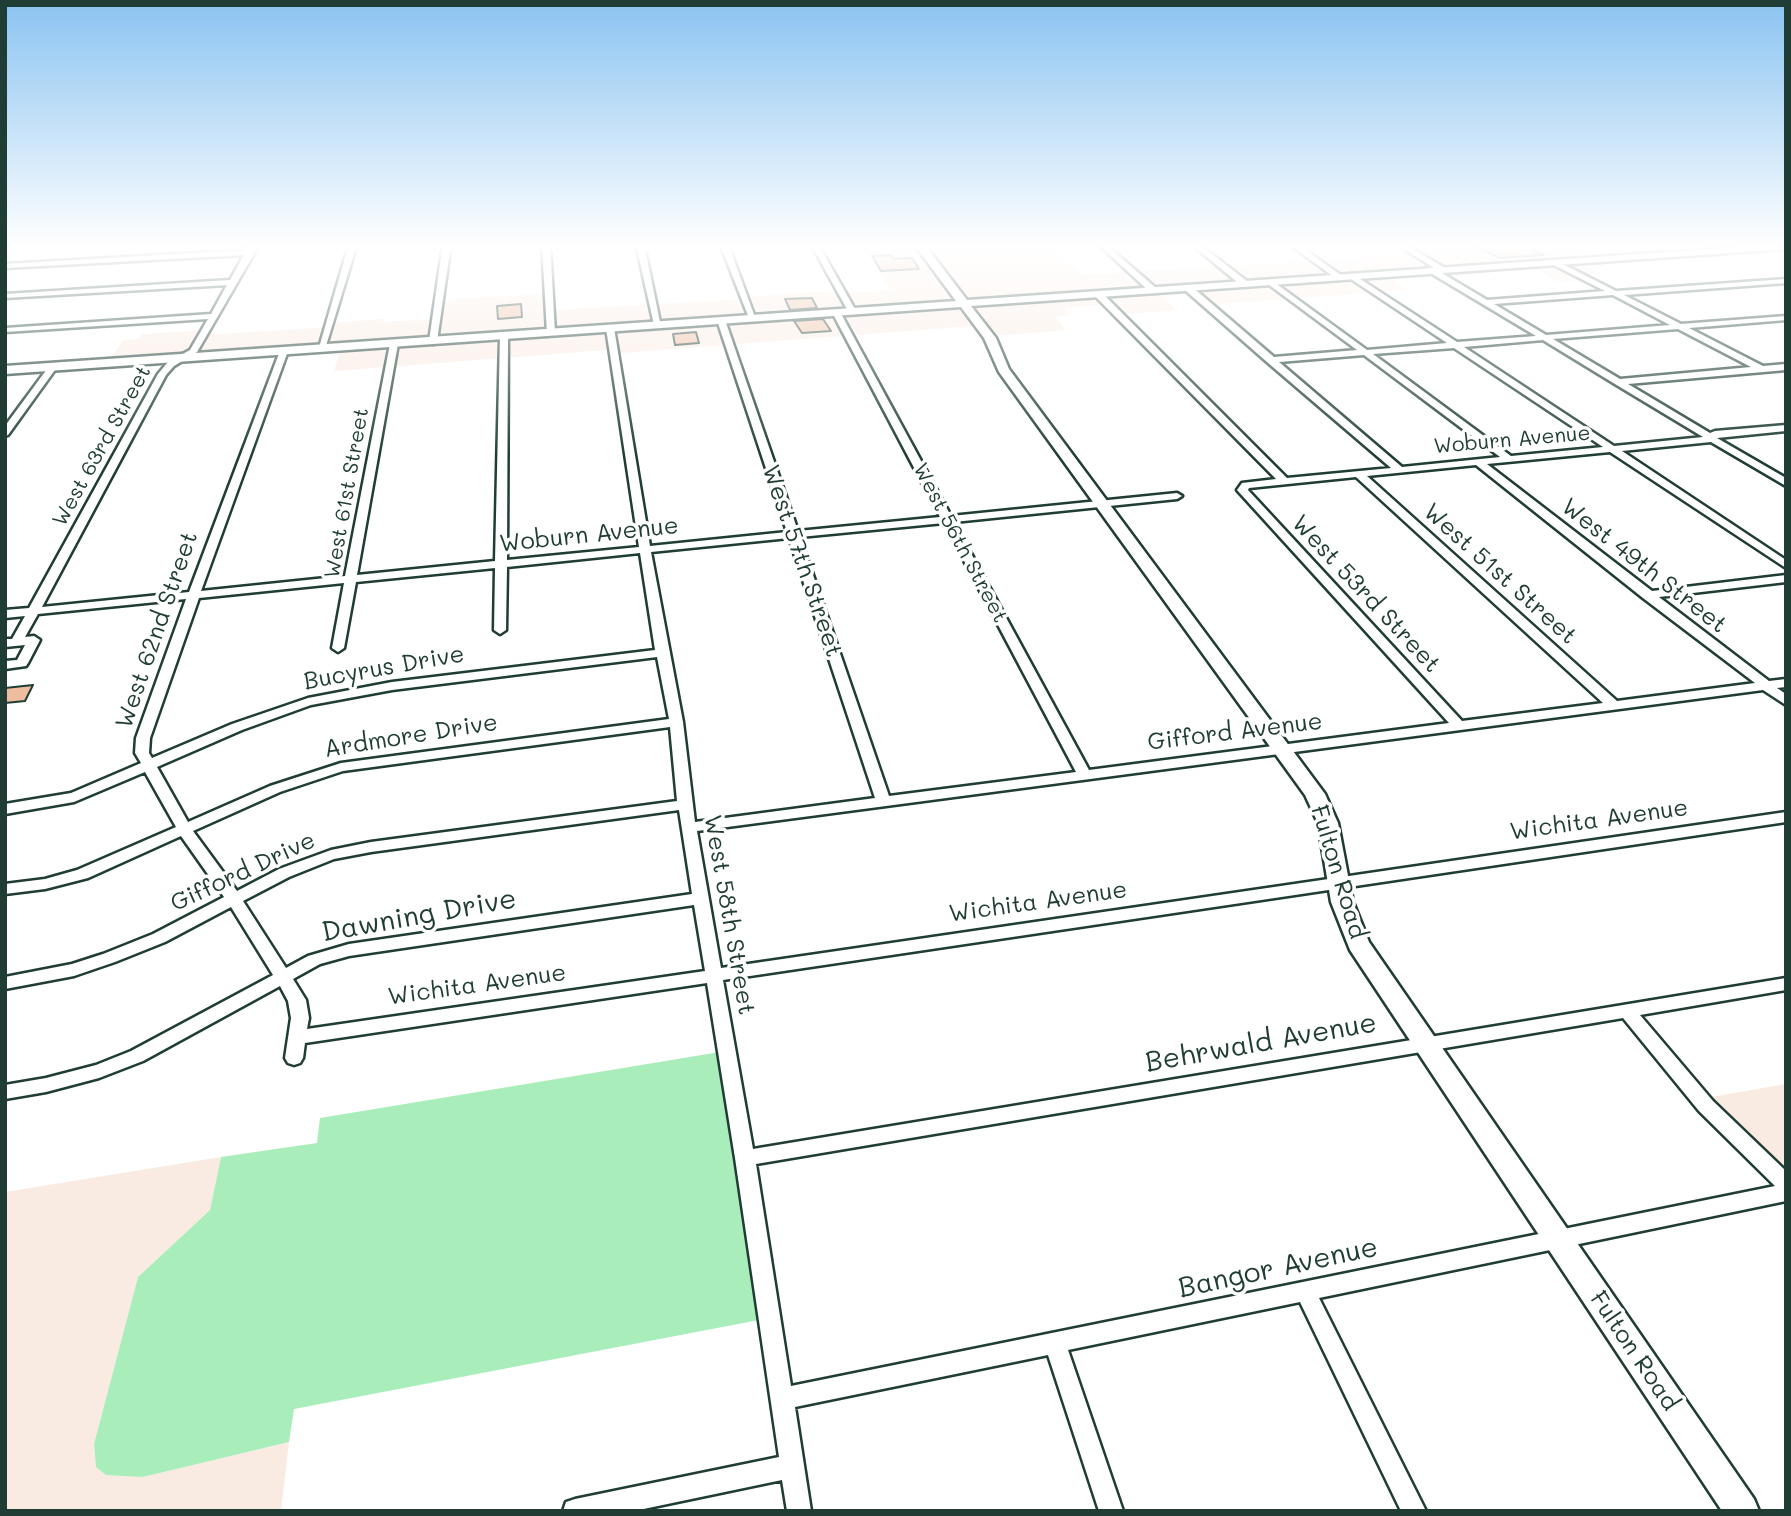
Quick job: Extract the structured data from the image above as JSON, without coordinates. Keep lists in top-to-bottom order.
{
  "streets": {
    "main road": ["Fulton Road"],
    "street": [
      "Woburn Avenue",
      "West 63rd Street",
      "West 61st Street",
      "West 56th Street",
      "West 57th Street",
      "West 49th Street",
      "West 51st Street",
      "West 53rd Street",
      "West 62nd Street",
      "Bucyrus Drive",
      "Gifford Avenue",
      "Ardmore Drive",
      "Wichita Avenue",
      "Gifford Drive",
      "West 58th Street",
      "Dawning Drive",
      "Behrwald Avenue",
      "Bangor Avenue"
    ]
  },
  "crossings": [
    ["Woburn Avenue", "West 63rd Street"],
    ["Woburn Avenue", "West 61st Street"],
    ["Woburn Avenue", "West 56th Street"],
    ["Woburn Avenue", "West 57th Street"],
    ["Woburn Avenue", "West 49th Street"],
    ["Woburn Avenue", "West 51st Street"],
    ["Woburn Avenue", "West 53rd Street"],
    ["Woburn Avenue", "West 62nd Street"],
    ["Woburn Avenue", "Fulton Road"],
    ["Woburn Avenue", "West 58th Street"],
    ["West 56th Street", "Gifford Avenue"],
    ["West 57th Street", "Gifford Avenue"],
    ["West 49th Street", "Gifford Avenue"],
    ["West 51st Street", "Gifford Avenue"],
    ["West 53rd Street", "Gifford Avenue"],
    ["West 62nd Street", "Bucyrus Drive"],
    ["West 62nd Street", "Ardmore Drive"],
    ["West 62nd Street", "Wichita Avenue"],
    ["West 62nd Street", "Gifford Drive"],
    ["West 62nd Street", "Dawning Drive"],
    ["Bucyrus Drive", "West 58th Street"],
    ["Gifford Avenue", "Fulton Road"],
    ["Gifford Avenue", "West 58th Street"],
    ["Ardmore Drive", "West 58th Street"],
    ["Wichita Avenue", "Fulton Road"],
    ["Wichita Avenue", "West 58th Street"],
    ["Gifford Drive", "West 58th Street"],
    ["Fulton Road", "Behrwald Avenue"],
    ["Fulton Road", "Bangor Avenue"],
    ["West 58th Street", "Dawning Drive"],
    ["West 58th Street", "Behrwald Avenue"],
    ["West 58th Street", "Bangor Avenue"]
  ]
}
